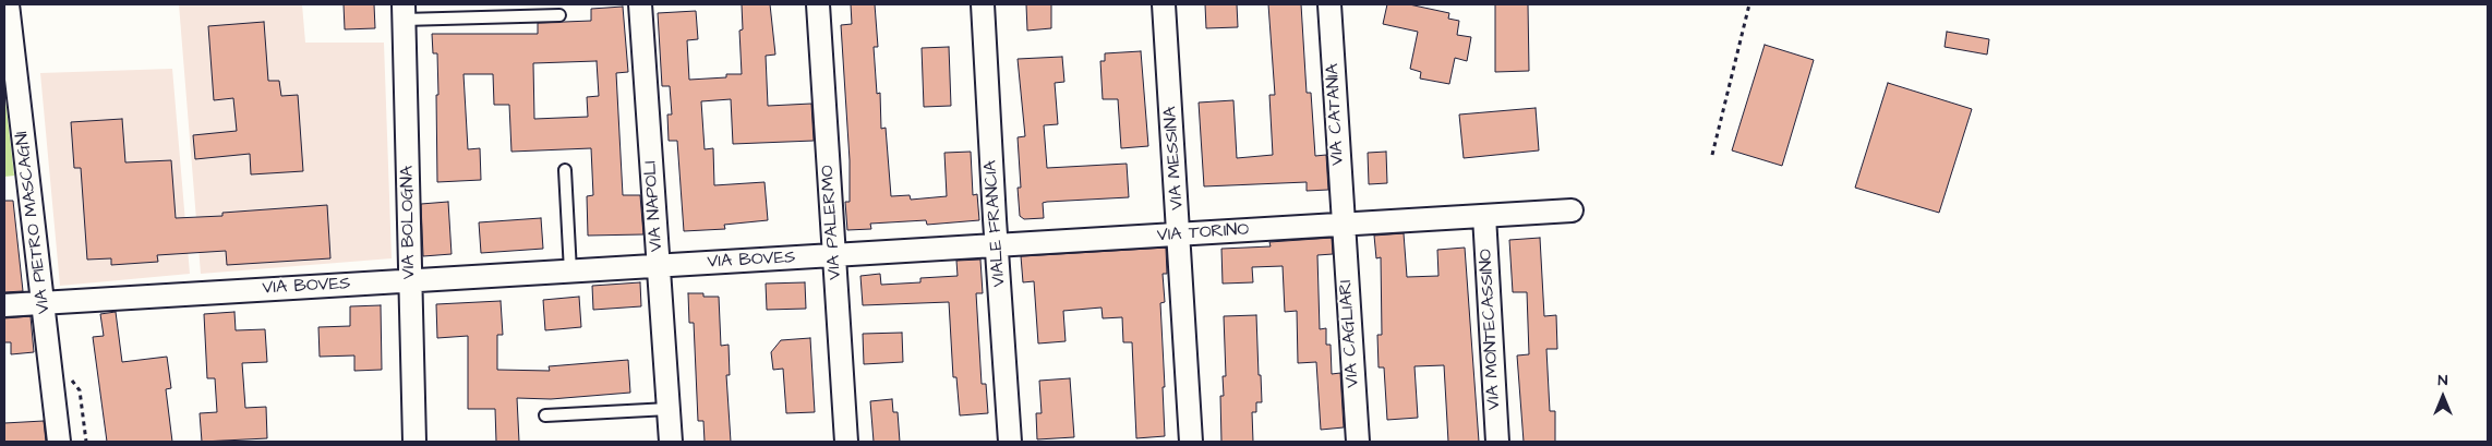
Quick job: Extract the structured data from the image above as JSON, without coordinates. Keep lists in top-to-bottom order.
{
  "streets": {
    "street": [
      "VIA CATANIA",
      "VIA MESSINA",
      "VIA NAPOLI",
      "VIA PIETRO MASCAGNI",
      "VIA BOLOGNA",
      "VIA PALERMO",
      "VIALE FRANCIA",
      "VIA TORINO",
      "VIA BOVES",
      "VIA MONTECASSINO",
      "VIA CAGLIARI"
    ]
  },
  "crossings": [
    ["VIA CATANIA", "VIA TORINO"],
    ["VIA CATANIA", "VIA CAGLIARI"],
    ["VIA MESSINA", "VIA TORINO"],
    ["VIA NAPOLI", "VIA BOVES"],
    ["VIA PIETRO MASCAGNI", "VIA BOVES"],
    ["VIA BOLOGNA", "VIA BOVES"],
    ["VIA PALERMO", "VIA TORINO"],
    ["VIA PALERMO", "VIA BOVES"],
    ["VIALE FRANCIA", "VIA TORINO"],
    ["VIA TORINO", "VIA BOVES"],
    ["VIA TORINO", "VIA MONTECASSINO"],
    ["VIA TORINO", "VIA CAGLIARI"]
  ],
  "north": "top"
}
